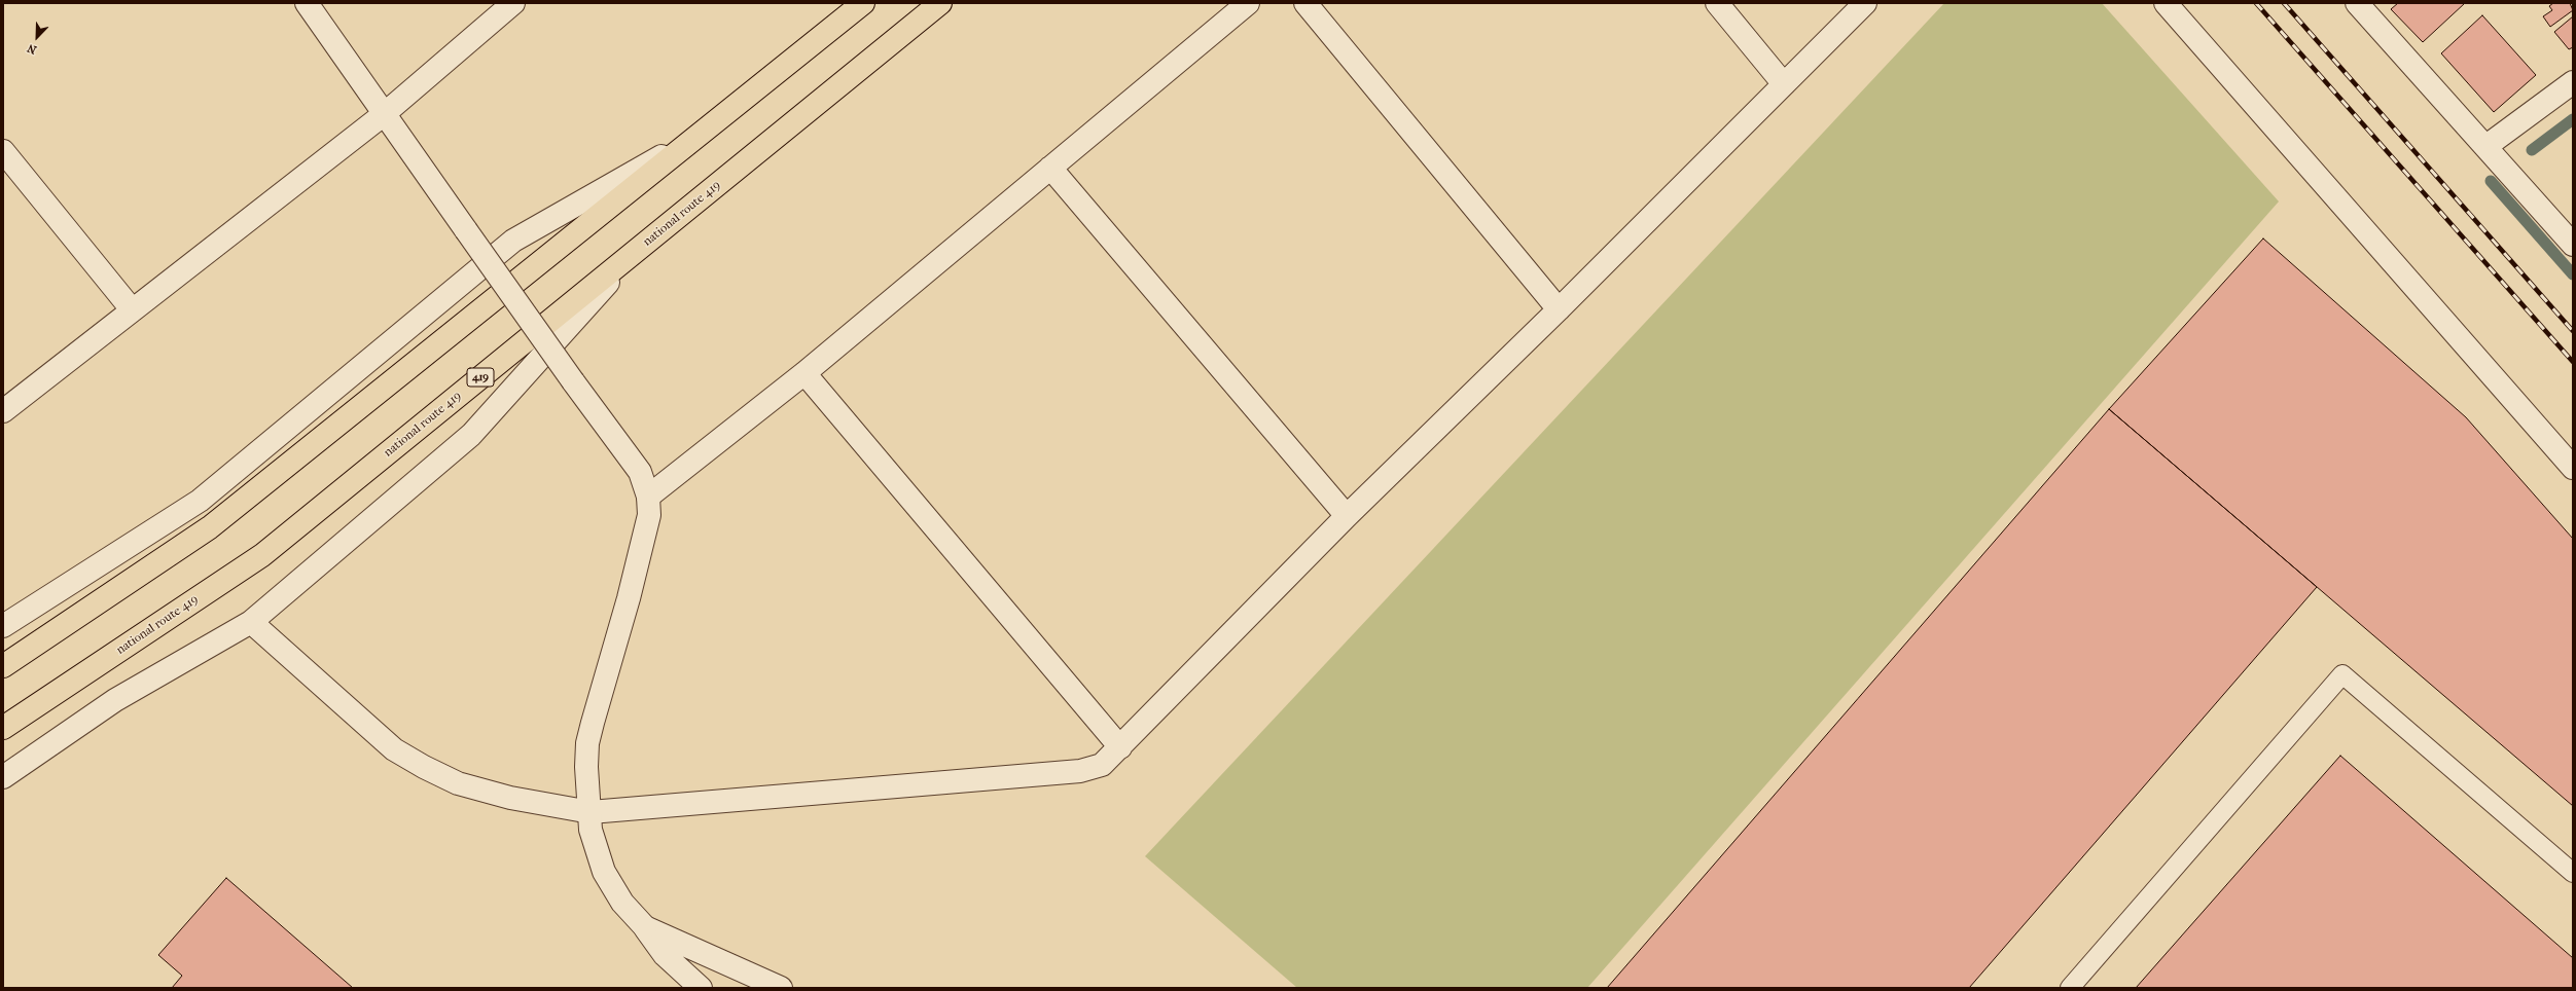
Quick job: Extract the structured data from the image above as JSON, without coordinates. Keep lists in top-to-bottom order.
{
  "streets": {
    "highway": ["national route 419", "419"]
  },
  "north": "bottom left"
}
